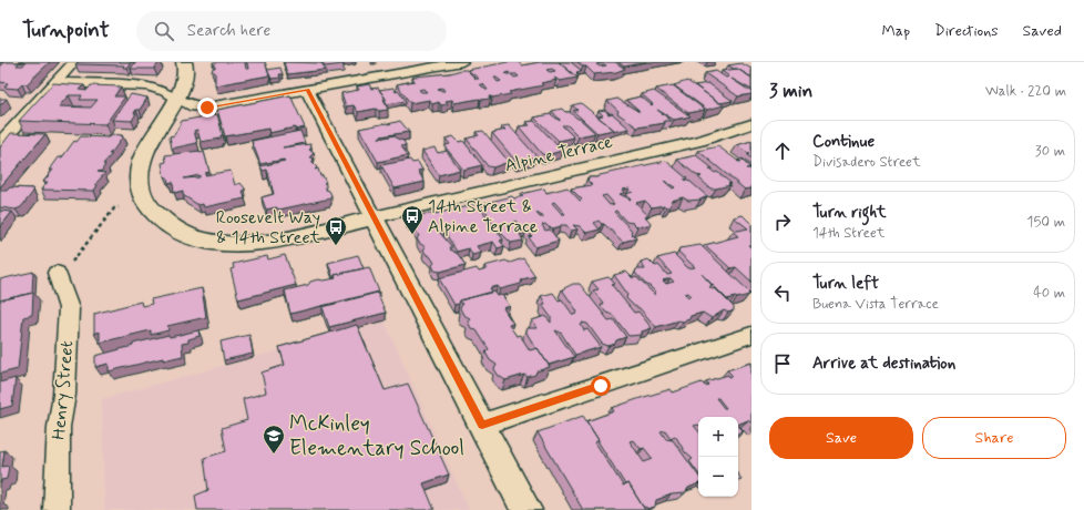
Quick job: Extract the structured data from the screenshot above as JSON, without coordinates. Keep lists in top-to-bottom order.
{
  "streets": {
    "street": ["Alpine Terrace", "Henry Street"]
  },
  "places": {
    "bus stop": ["14th Street & Alpine Terrace", "Roosevelt Way & 14th Street"],
    "school or university": ["McKinley Elementary School"]
  },
  "page": {
    "header": "Turnpoint",
    "search": "Search here",
    "nav": ["Map", "Directions", "Saved"],
    "heading": ["3 min", "Walk · 220 m"],
    "list": [
      ["Continue", "Divisadero Street", "30 m"],
      ["Turn right", "14th Street", "150 m"],
      ["Turn left", "Buena Vista Terrace", "40 m"],
      "Arrive at destination"
    ],
    "buttons": ["Save", "Share"],
    "map_buttons": ["+", "−"]
  }
}
